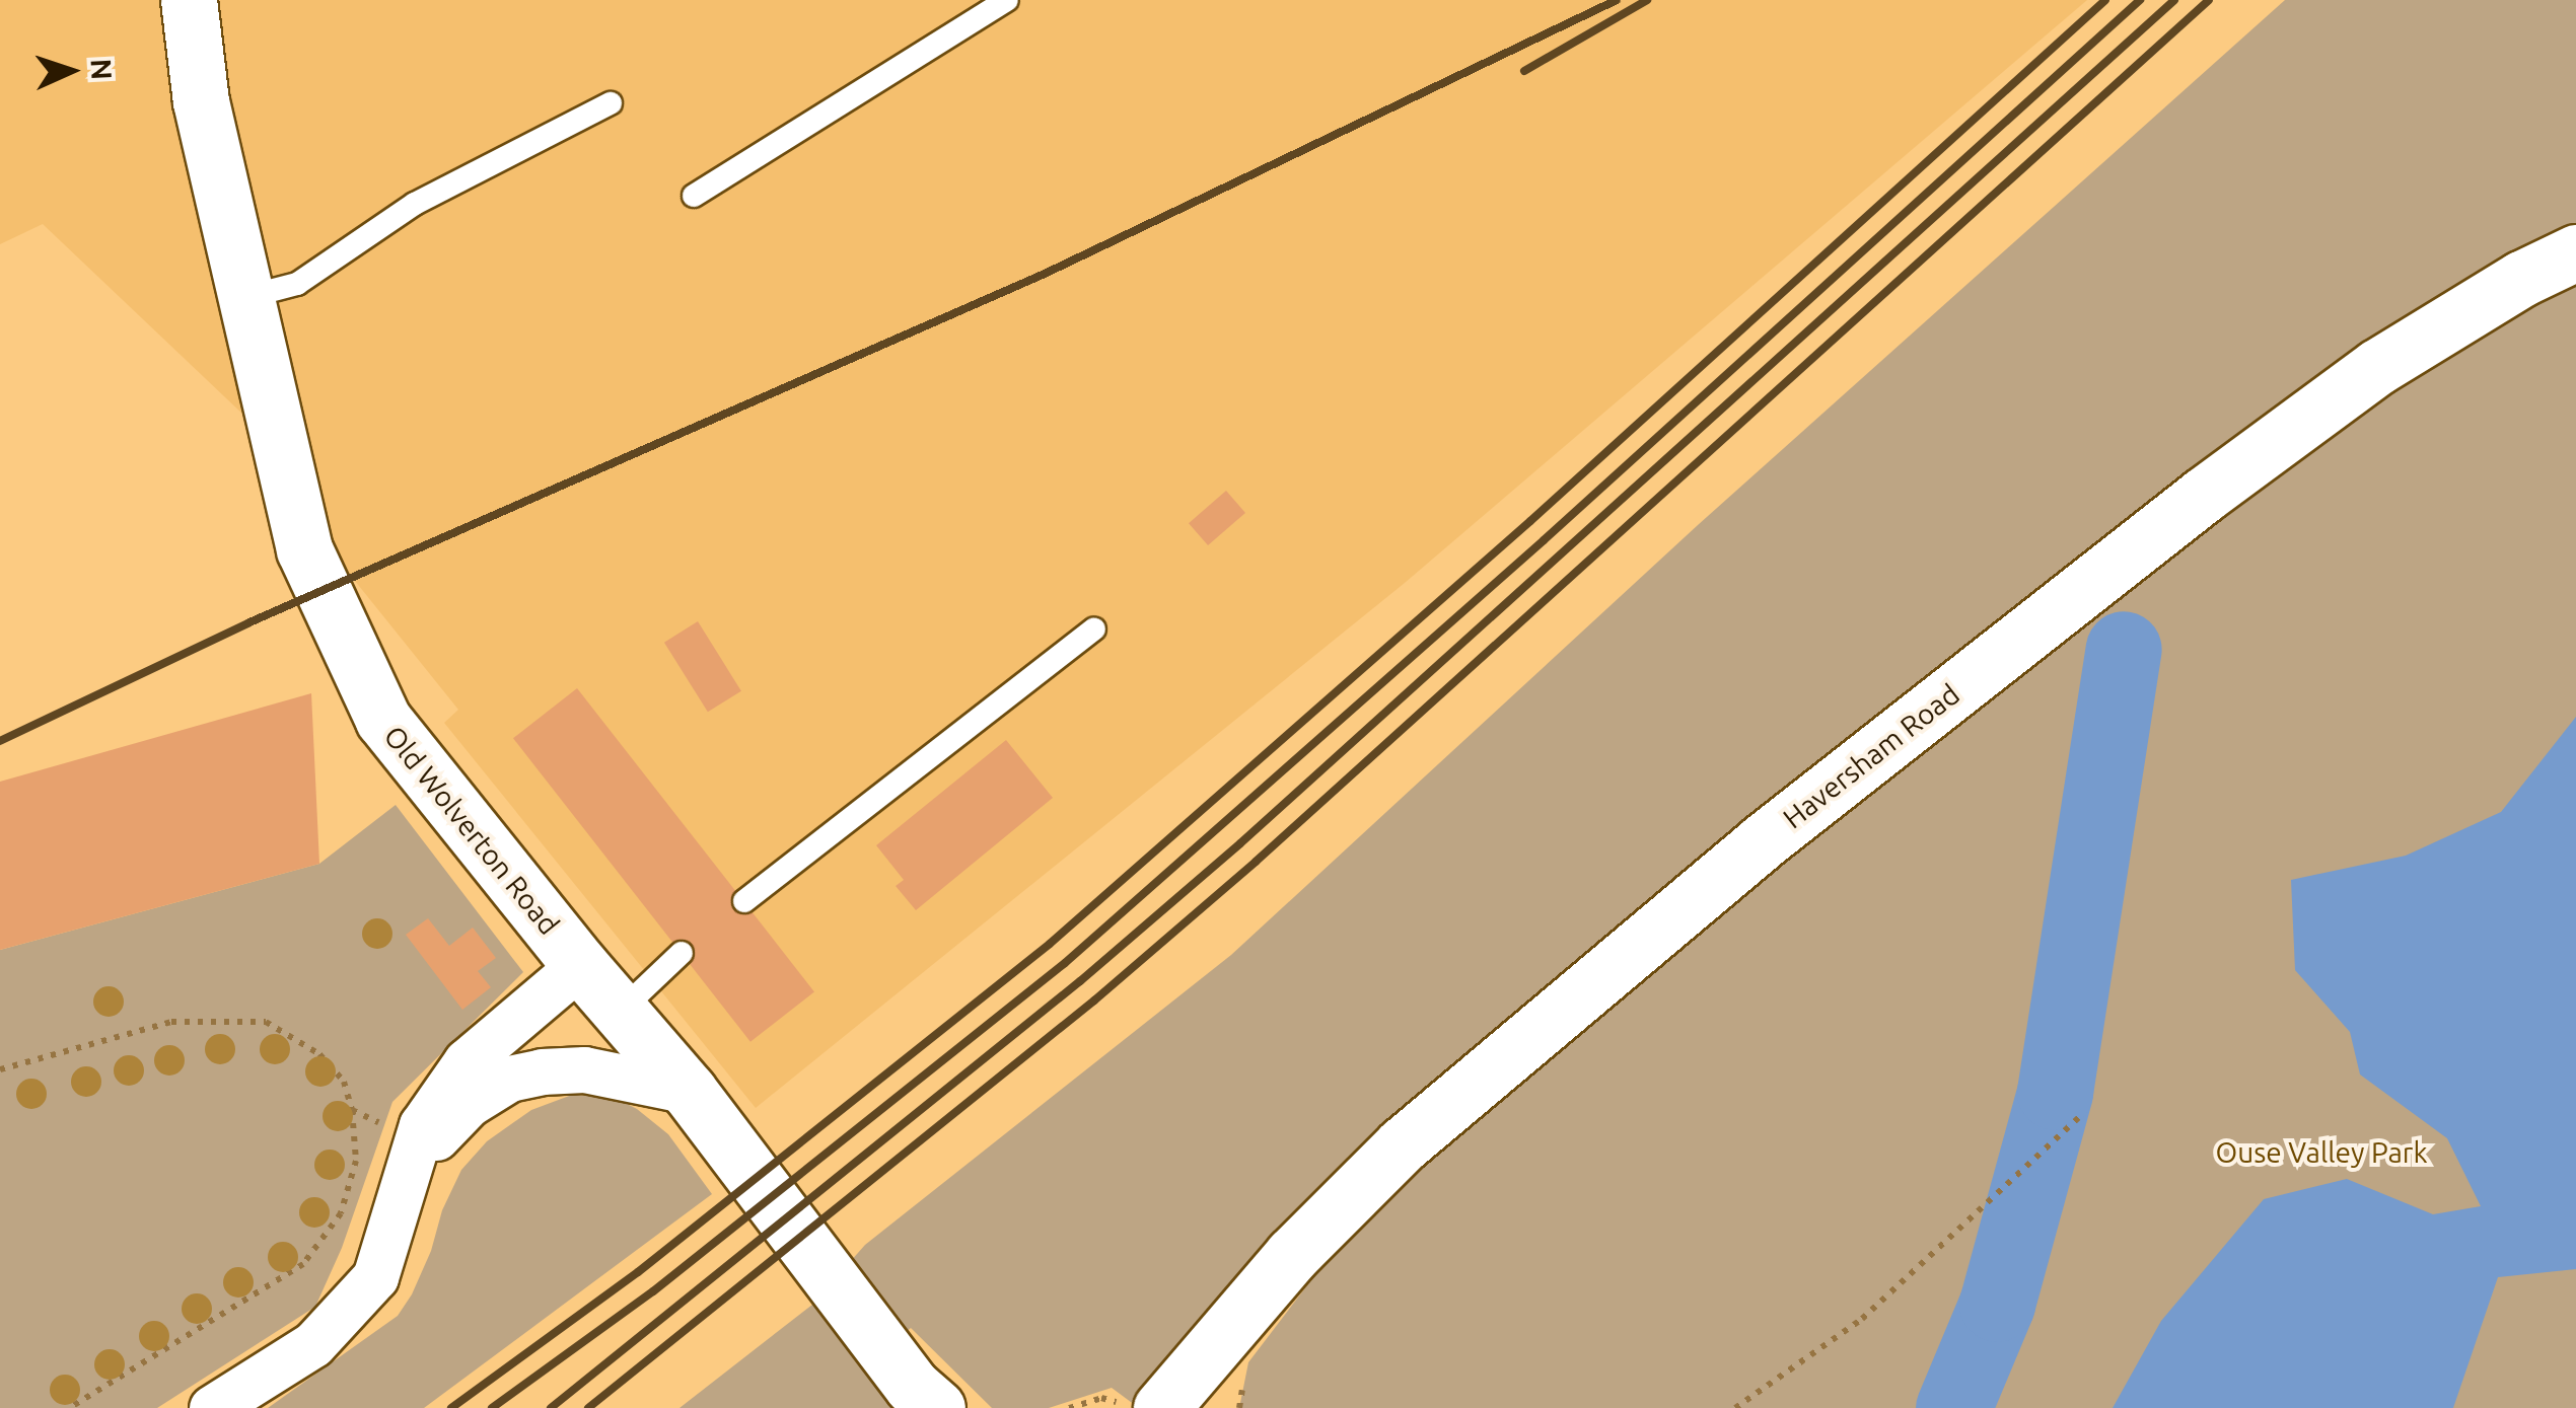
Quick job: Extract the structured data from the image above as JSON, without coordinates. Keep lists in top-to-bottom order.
{
  "streets": {
    "street": ["Haversham Road", "Old Wolverton Road"]
  },
  "parks": ["Ouse Valley Park"],
  "north": "right"
}
